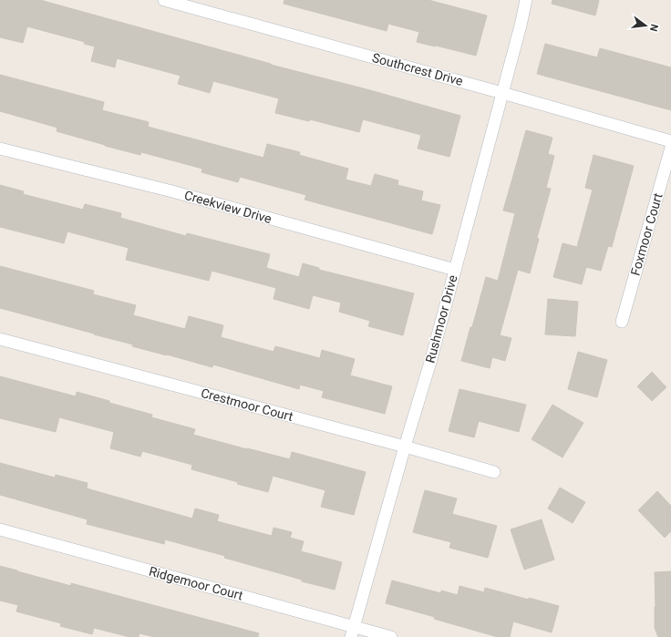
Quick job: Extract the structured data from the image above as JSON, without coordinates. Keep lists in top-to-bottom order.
{
  "streets": {
    "street": [
      "Southcrest Drive",
      "Creekview Drive",
      "Foxmoor Court",
      "Rushmoor Drive",
      "Crestmoor Court",
      "Ridgemoor Court"
    ]
  },
  "crossings": [
    ["Southcrest Drive", "Rushmoor Drive"],
    ["Creekview Drive", "Rushmoor Drive"],
    ["Rushmoor Drive", "Crestmoor Court"],
    ["Rushmoor Drive", "Ridgemoor Court"]
  ],
  "north": "right"
}
